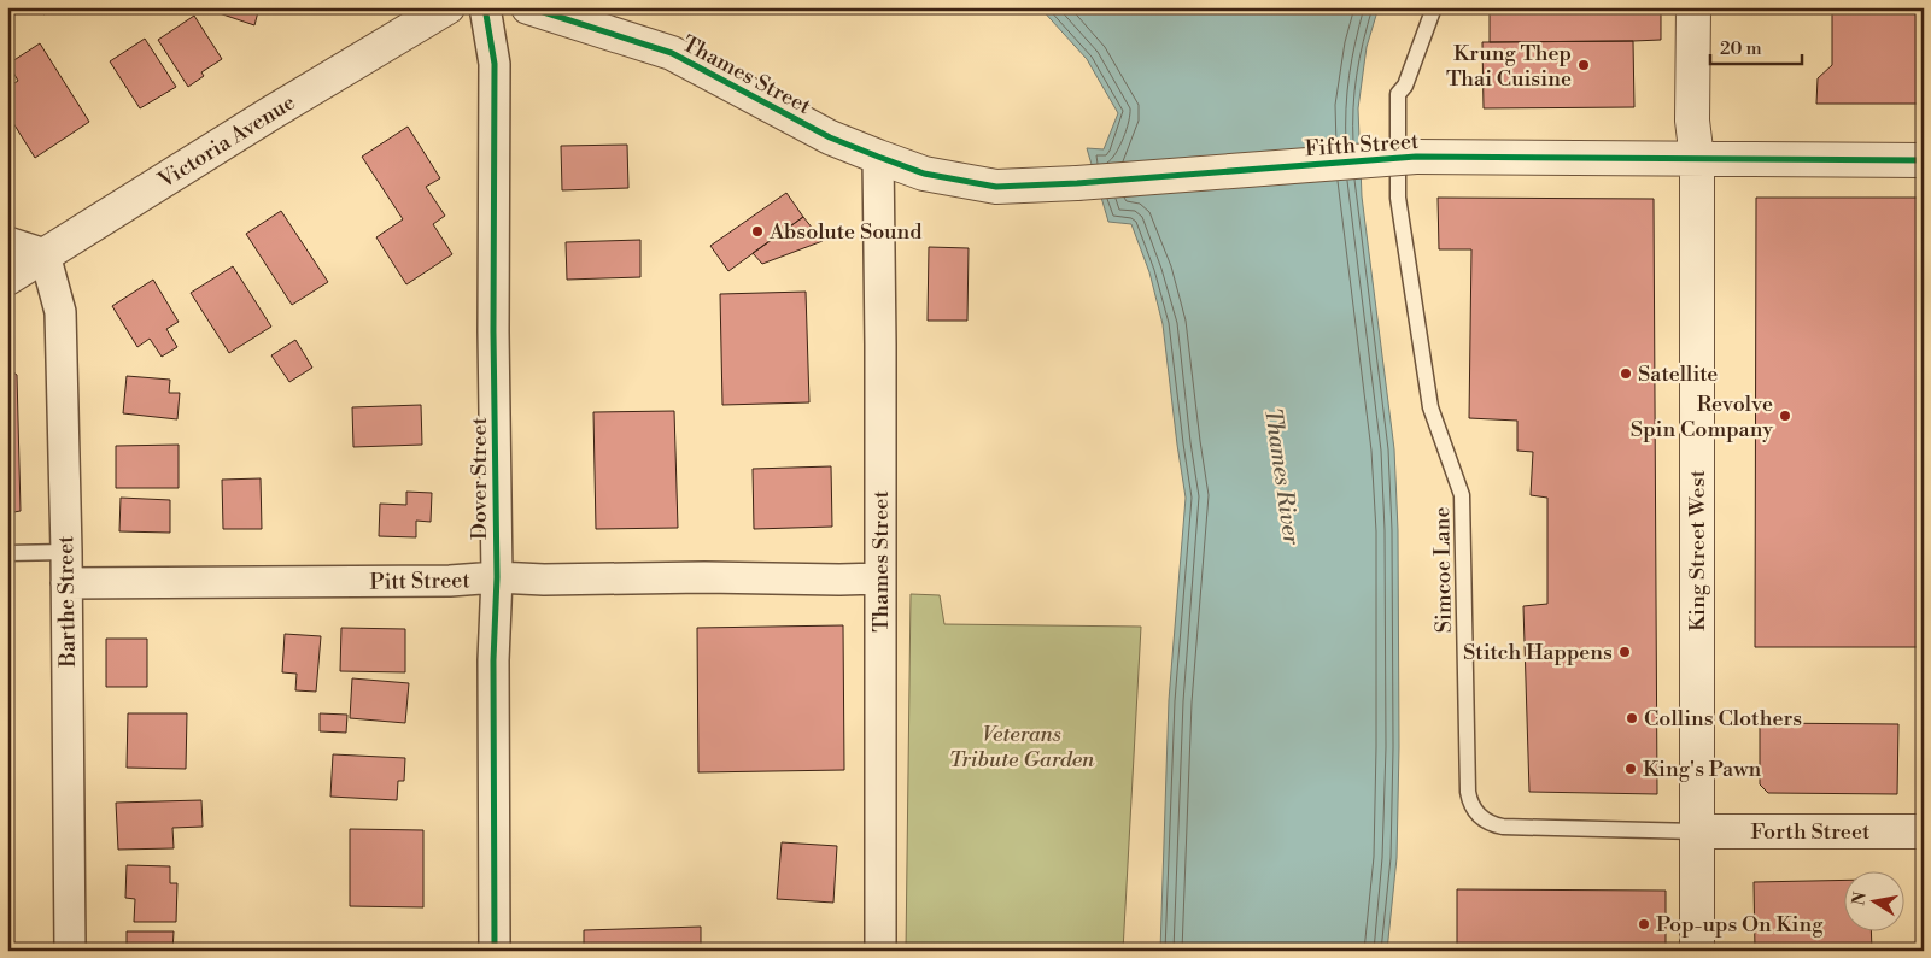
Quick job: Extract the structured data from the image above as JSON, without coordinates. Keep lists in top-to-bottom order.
{
  "streets": {
    "street": [
      "Thames Street",
      "Victoria Avenue",
      "Fifth Street",
      "Dover Street",
      "King Street West",
      "Pitt Street",
      "Barthe Street",
      "Forth Street"
    ],
    "lane": ["Simcoe Lane"]
  },
  "crossings": [
    ["Thames Street", "Fifth Street"],
    ["Thames Street", "Pitt Street"],
    ["Victoria Avenue", "Barthe Street"],
    ["Fifth Street", "King Street West"],
    ["Dover Street", "Pitt Street"],
    ["King Street West", "Simcoe Lane"],
    ["King Street West", "Forth Street"],
    ["Simcoe Lane", "Forth Street"],
    ["Pitt Street", "Barthe Street"]
  ],
  "water": ["Thames River"],
  "parks": ["Veterans Tribute Garden"],
  "places": [
    "Krung Thep Thai Cuisine",
    "Absolute Sound",
    "Satellite",
    "Revolve Spin Company",
    "Stitch Happens",
    "Collins Clothers",
    "King's Pawn",
    "Pop-ups On King"
  ],
  "scale_bar": "20 m",
  "north": "left"
}
